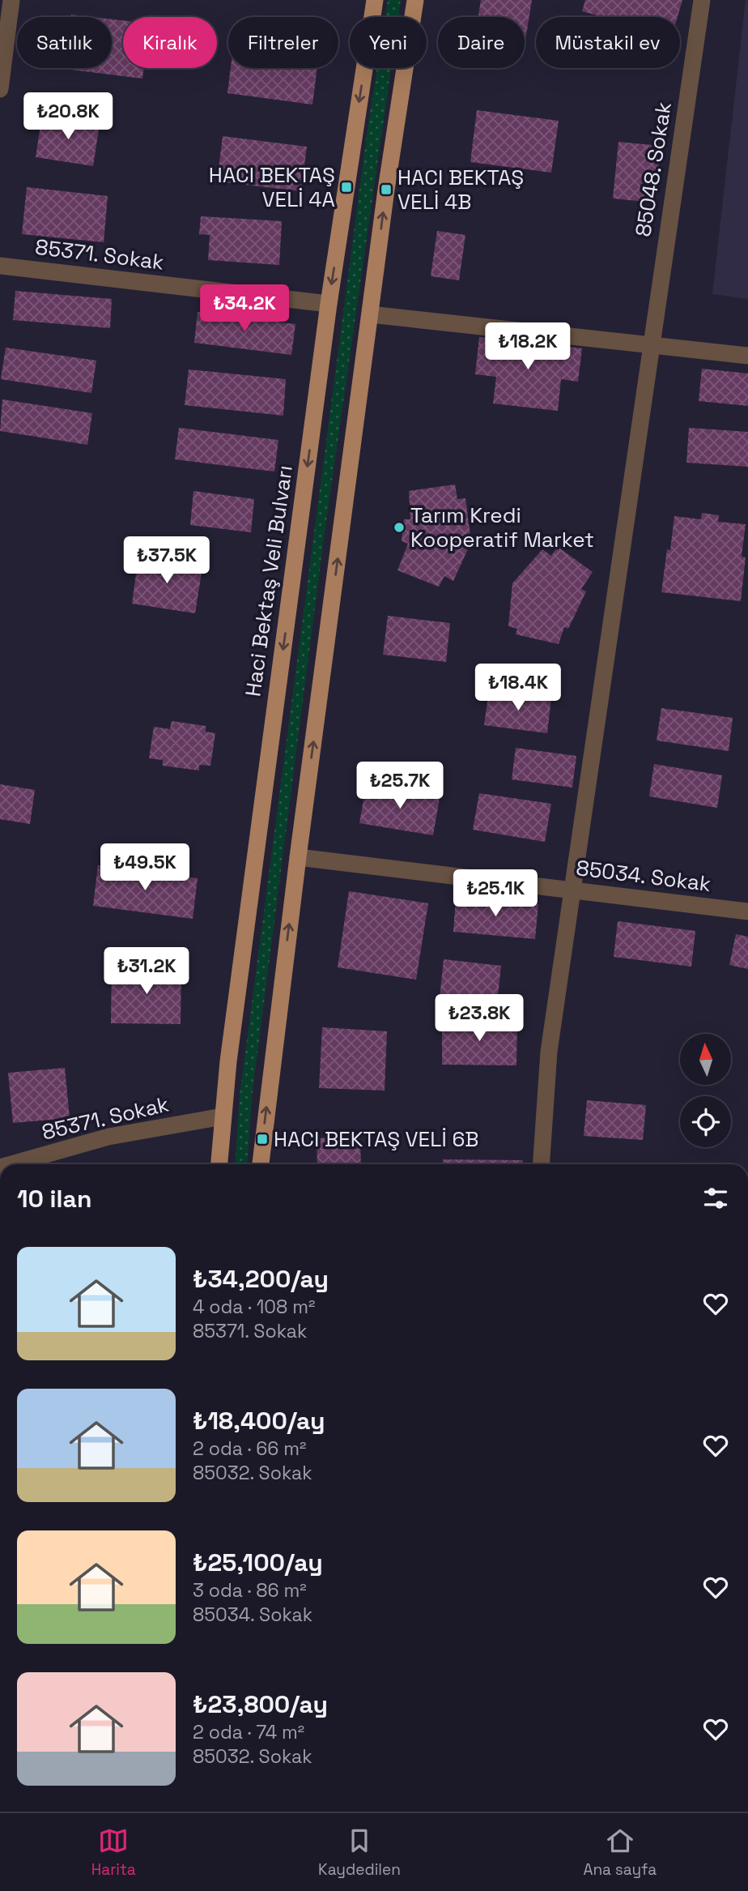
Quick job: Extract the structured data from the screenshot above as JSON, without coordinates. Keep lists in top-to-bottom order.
{
  "streets": {
    "main road": ["Haci Bektaş Veli Bulvarı"],
    "street": ["85048. Sokak", "85371. Sokak", "85034. Sokak"]
  },
  "crossings": [
    ["85048. Sokak", "85034. Sokak"],
    ["85371. Sokak", "Haci Bektaş Veli Bulvarı"]
  ],
  "places": {
    "transit": ["HACI BEKTAŞ VELİ 4A", "HACI BEKTAŞ VELİ 4B", "HACI BEKTAŞ VELİ 6B"],
    "other": ["Tarım Kredi Kooperatif Market"]
  },
  "north": "top",
  "page": {
    "chip": [
      "Satılık",
      "Kiralık",
      "Filtreler",
      "Yeni",
      "Daire",
      "Müstakil ev"
    ],
    "price": [
      "₺20.8K",
      "₺34.2K",
      "₺18.2K",
      "₺37.5K",
      "₺18.4K",
      "₺25.7K",
      "₺49.5K",
      "₺25.1K",
      "₺31.2K",
      "₺23.8K"
    ],
    "heading": "10 ilan",
    "list": [
      {
        "name": "₺34,200/ay",
        "note": "4 oda · 108 m² · 85371. Sokak"
      },
      {
        "name": "₺18,400/ay",
        "note": "2 oda · 66 m² · 85032. Sokak"
      },
      {
        "name": "₺25,100/ay",
        "note": "3 oda · 86 m² · 85034. Sokak"
      },
      {
        "name": "₺23,800/ay",
        "note": "2 oda · 74 m² · 85032. Sokak"
      }
    ],
    "tabs": ["Harita", "Kaydedilen", "Ana sayfa"]
  }
}
